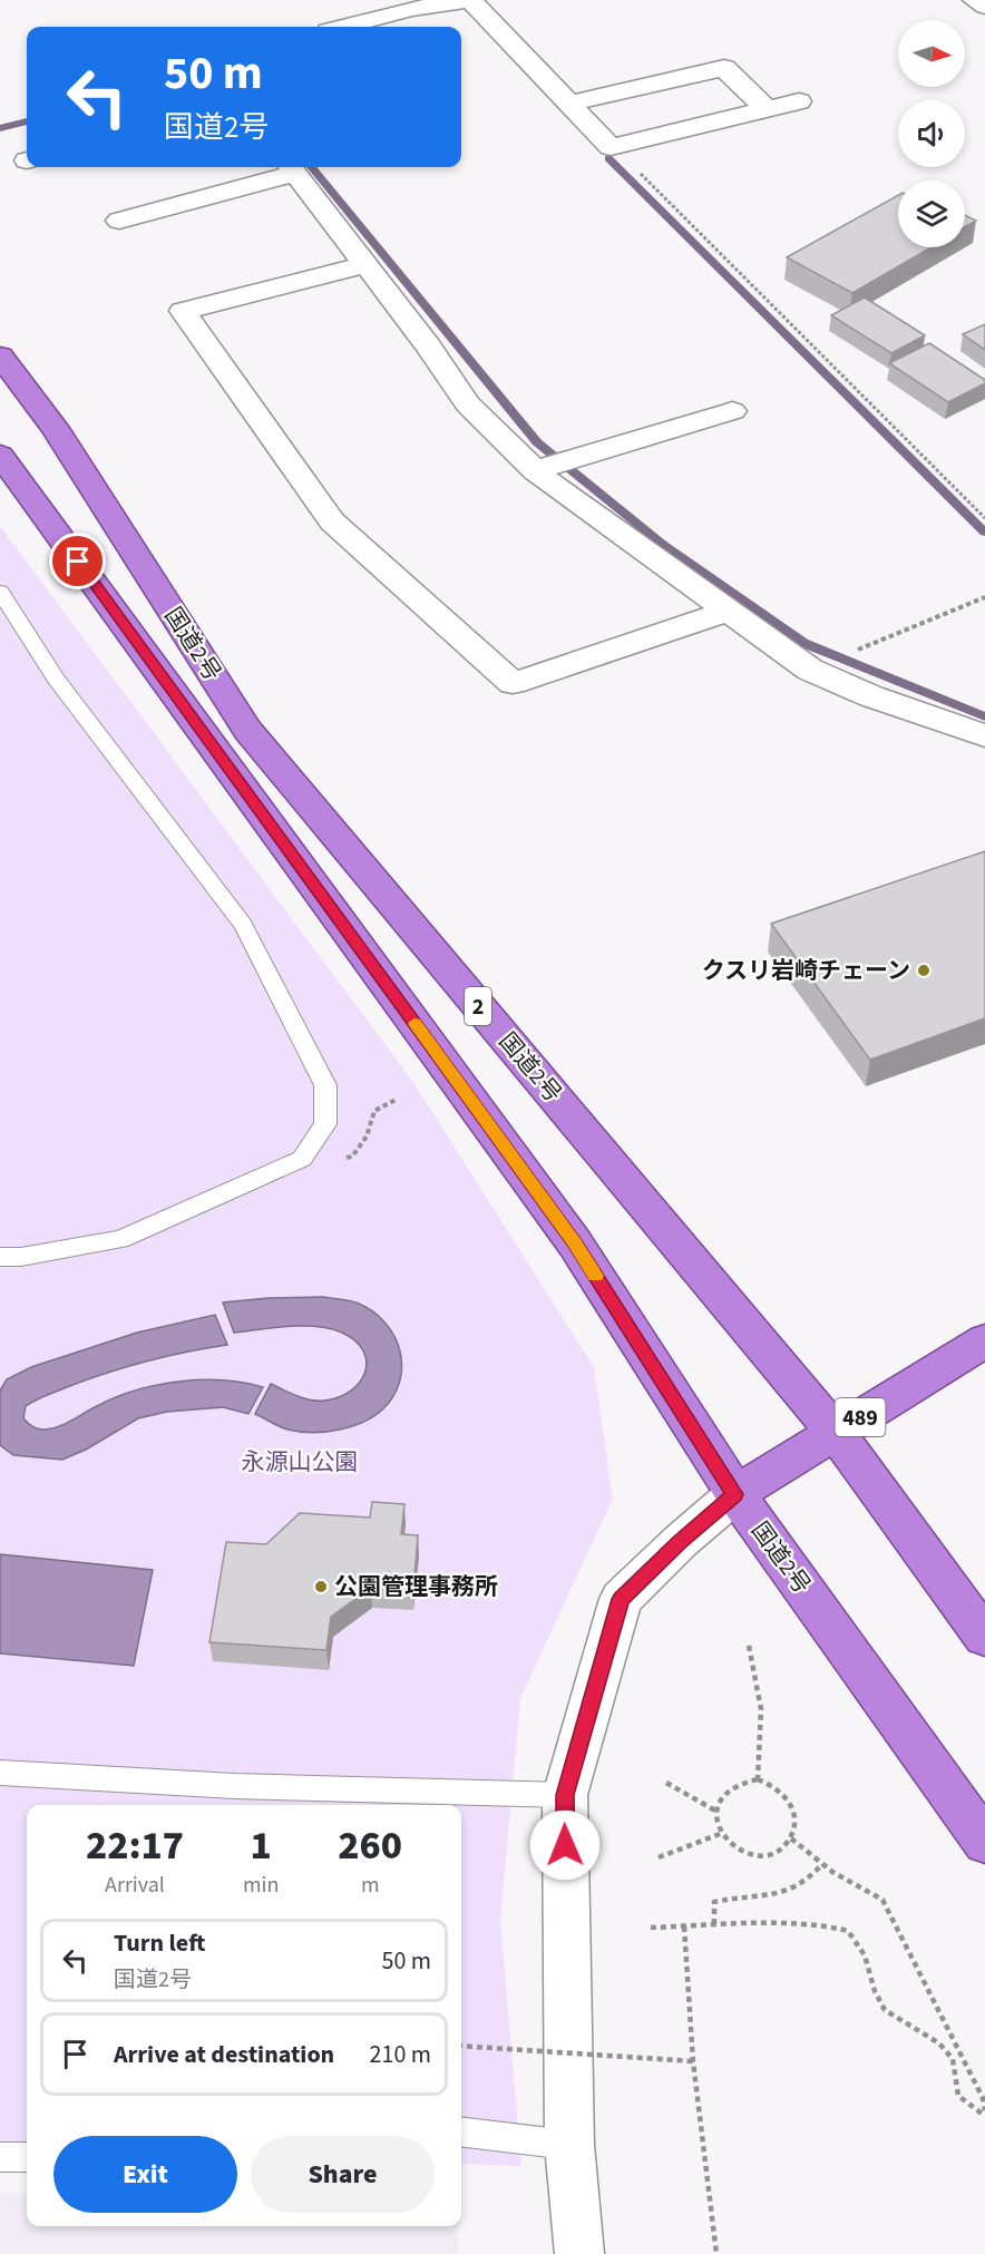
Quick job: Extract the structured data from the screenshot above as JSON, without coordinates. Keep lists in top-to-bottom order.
{
  "streets": {
    "highway": ["国道2号", "2", "489"]
  },
  "crossings": [
    ["国道2号", "489"]
  ],
  "parks": ["永源山公園"],
  "places": ["クスリ岩崎チェーン", "公園管理事務所"],
  "north": "right",
  "page": {
    "turn": ["50 m", "国道2号"],
    "eta": [
      "22:17",
      "Arrival",
      "1",
      "min",
      "260",
      "m"
    ],
    "list": [
      {
        "name": "Turn left",
        "note": "国道2号",
        "value": "50 m"
      },
      {
        "name": "Arrive at destination",
        "value": "210 m"
      }
    ],
    "buttons": ["Exit", "Share"]
  }
}
